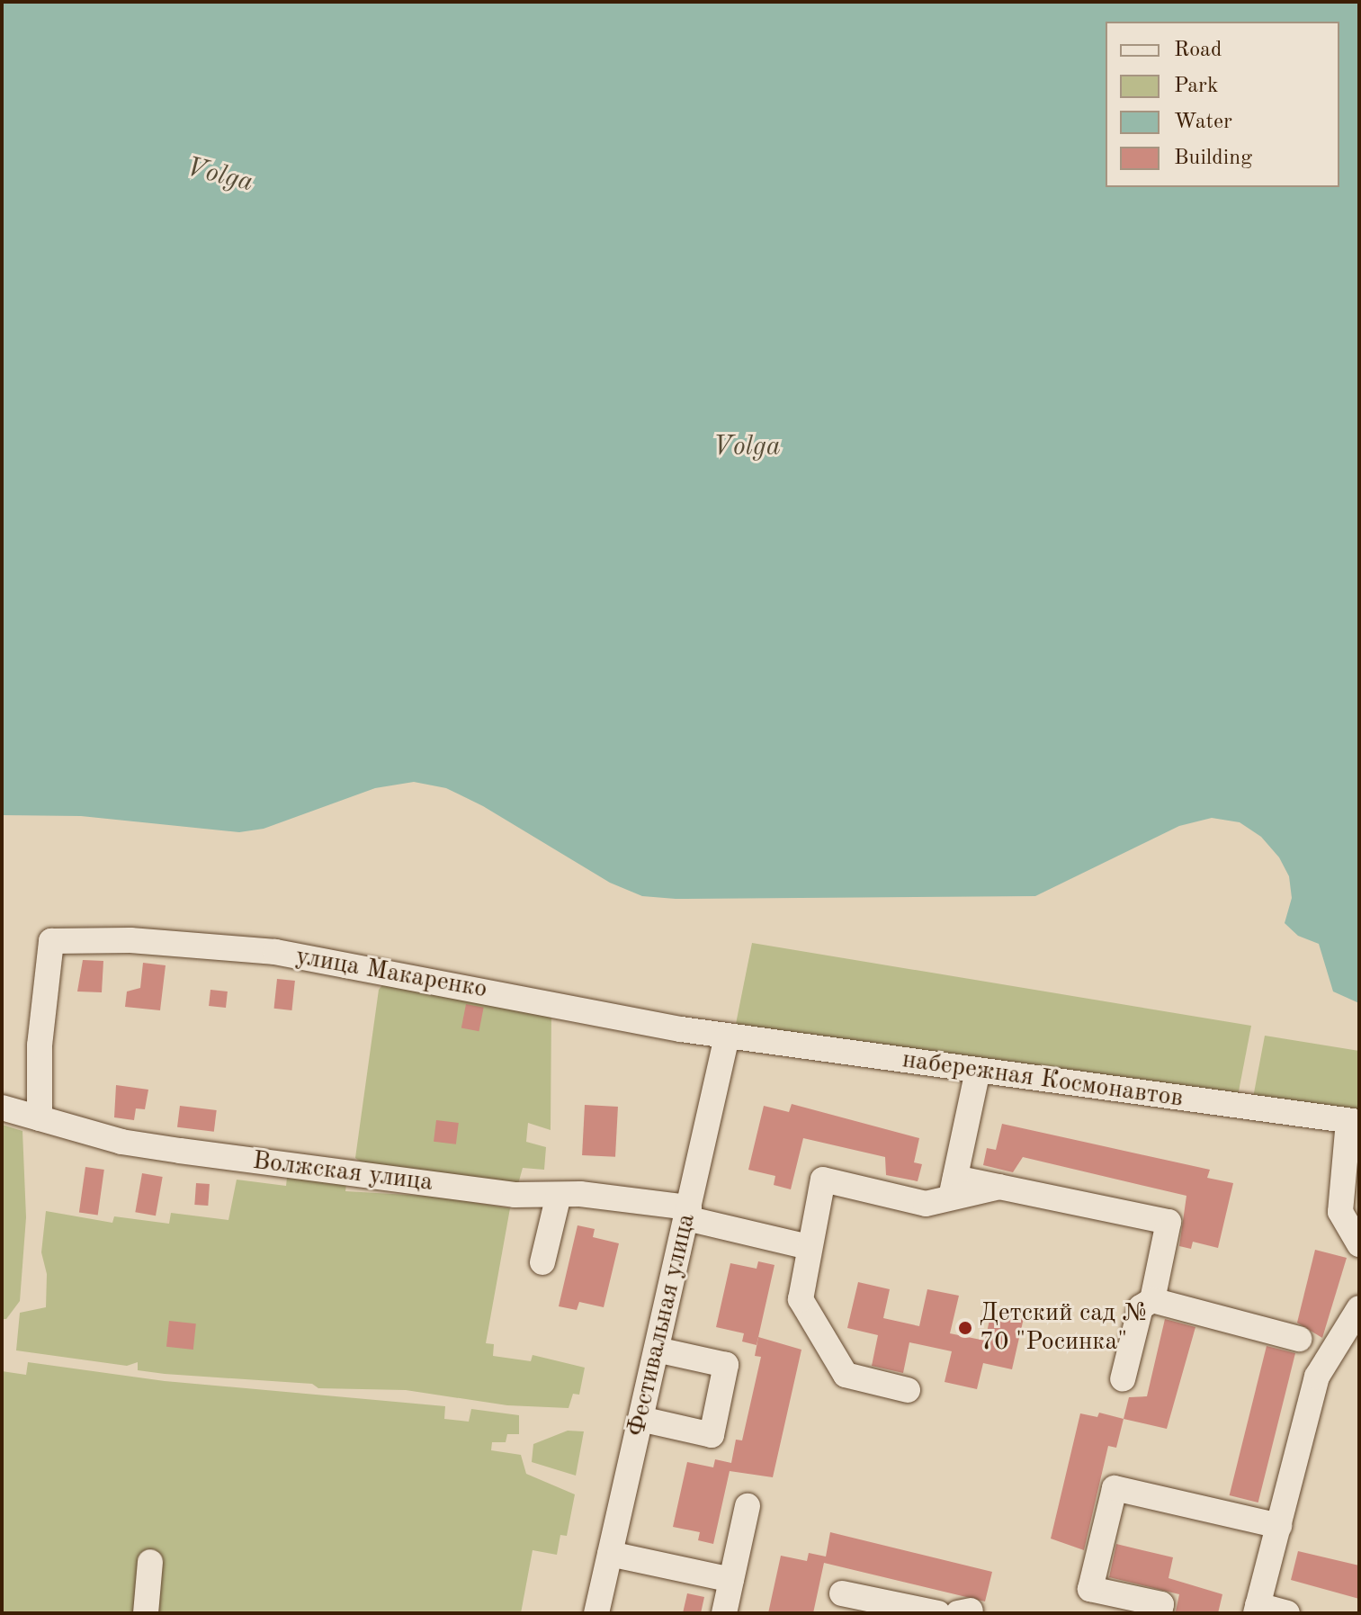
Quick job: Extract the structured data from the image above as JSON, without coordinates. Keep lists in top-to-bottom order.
{
  "streets": {
    "street": [
      "улица Макаренко",
      "набережная Космонавтов",
      "Волжская улица",
      "Фестивальная улица"
    ]
  },
  "crossings": [
    ["улица Макаренко", "набережная Космонавтов"],
    ["улица Макаренко", "Волжская улица"],
    ["улица Макаренко", "Фестивальная улица"],
    ["набережная Космонавтов", "Фестивальная улица"],
    ["Волжская улица", "Фестивальная улица"]
  ],
  "water": ["Volga"],
  "places": ["Детский сад № 70 \"Росинка\""],
  "legend": [
    "Road",
    "Park",
    "Water",
    "Building"
  ]
}
